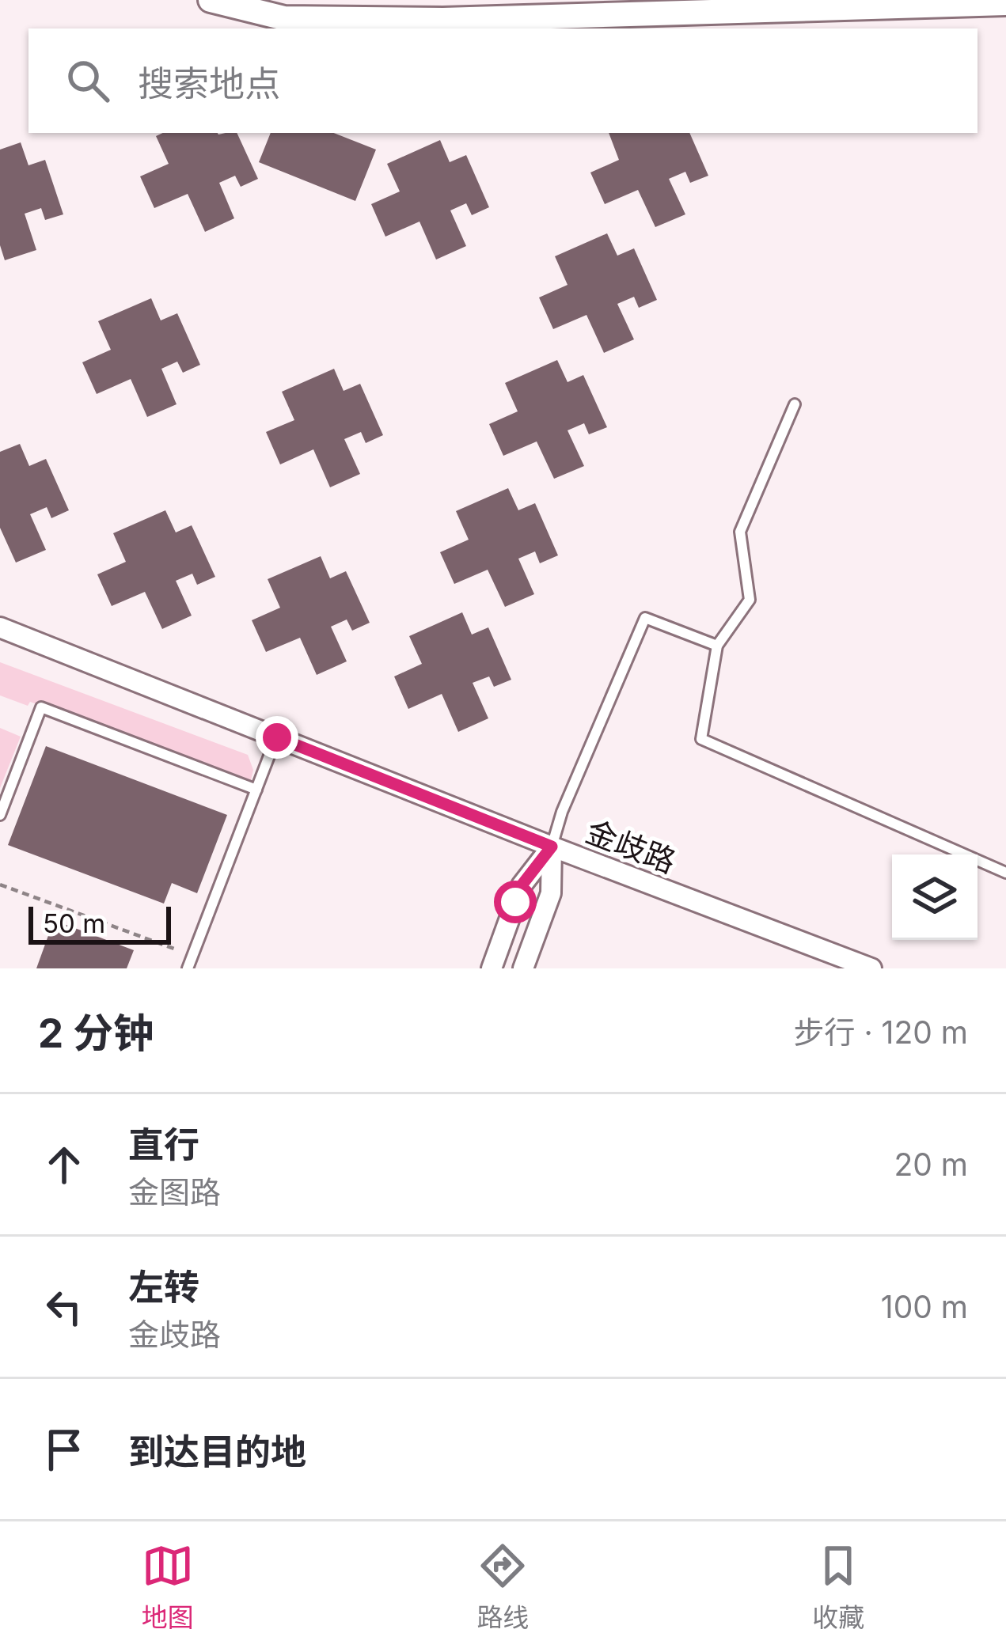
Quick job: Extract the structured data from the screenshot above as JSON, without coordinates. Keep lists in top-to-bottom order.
{
  "streets": {
    "street": ["金歧路"]
  },
  "scale_bar": "50 m",
  "page": {
    "search": "搜索地点",
    "scale": "50 m",
    "heading": ["2 分钟", "步行 · 120 m"],
    "list": [
      ["直行", "金图路", "20 m"],
      ["左转", "金歧路", "100 m"],
      "到达目的地"
    ],
    "nav": ["地图", "路线", "收藏"]
  }
}
